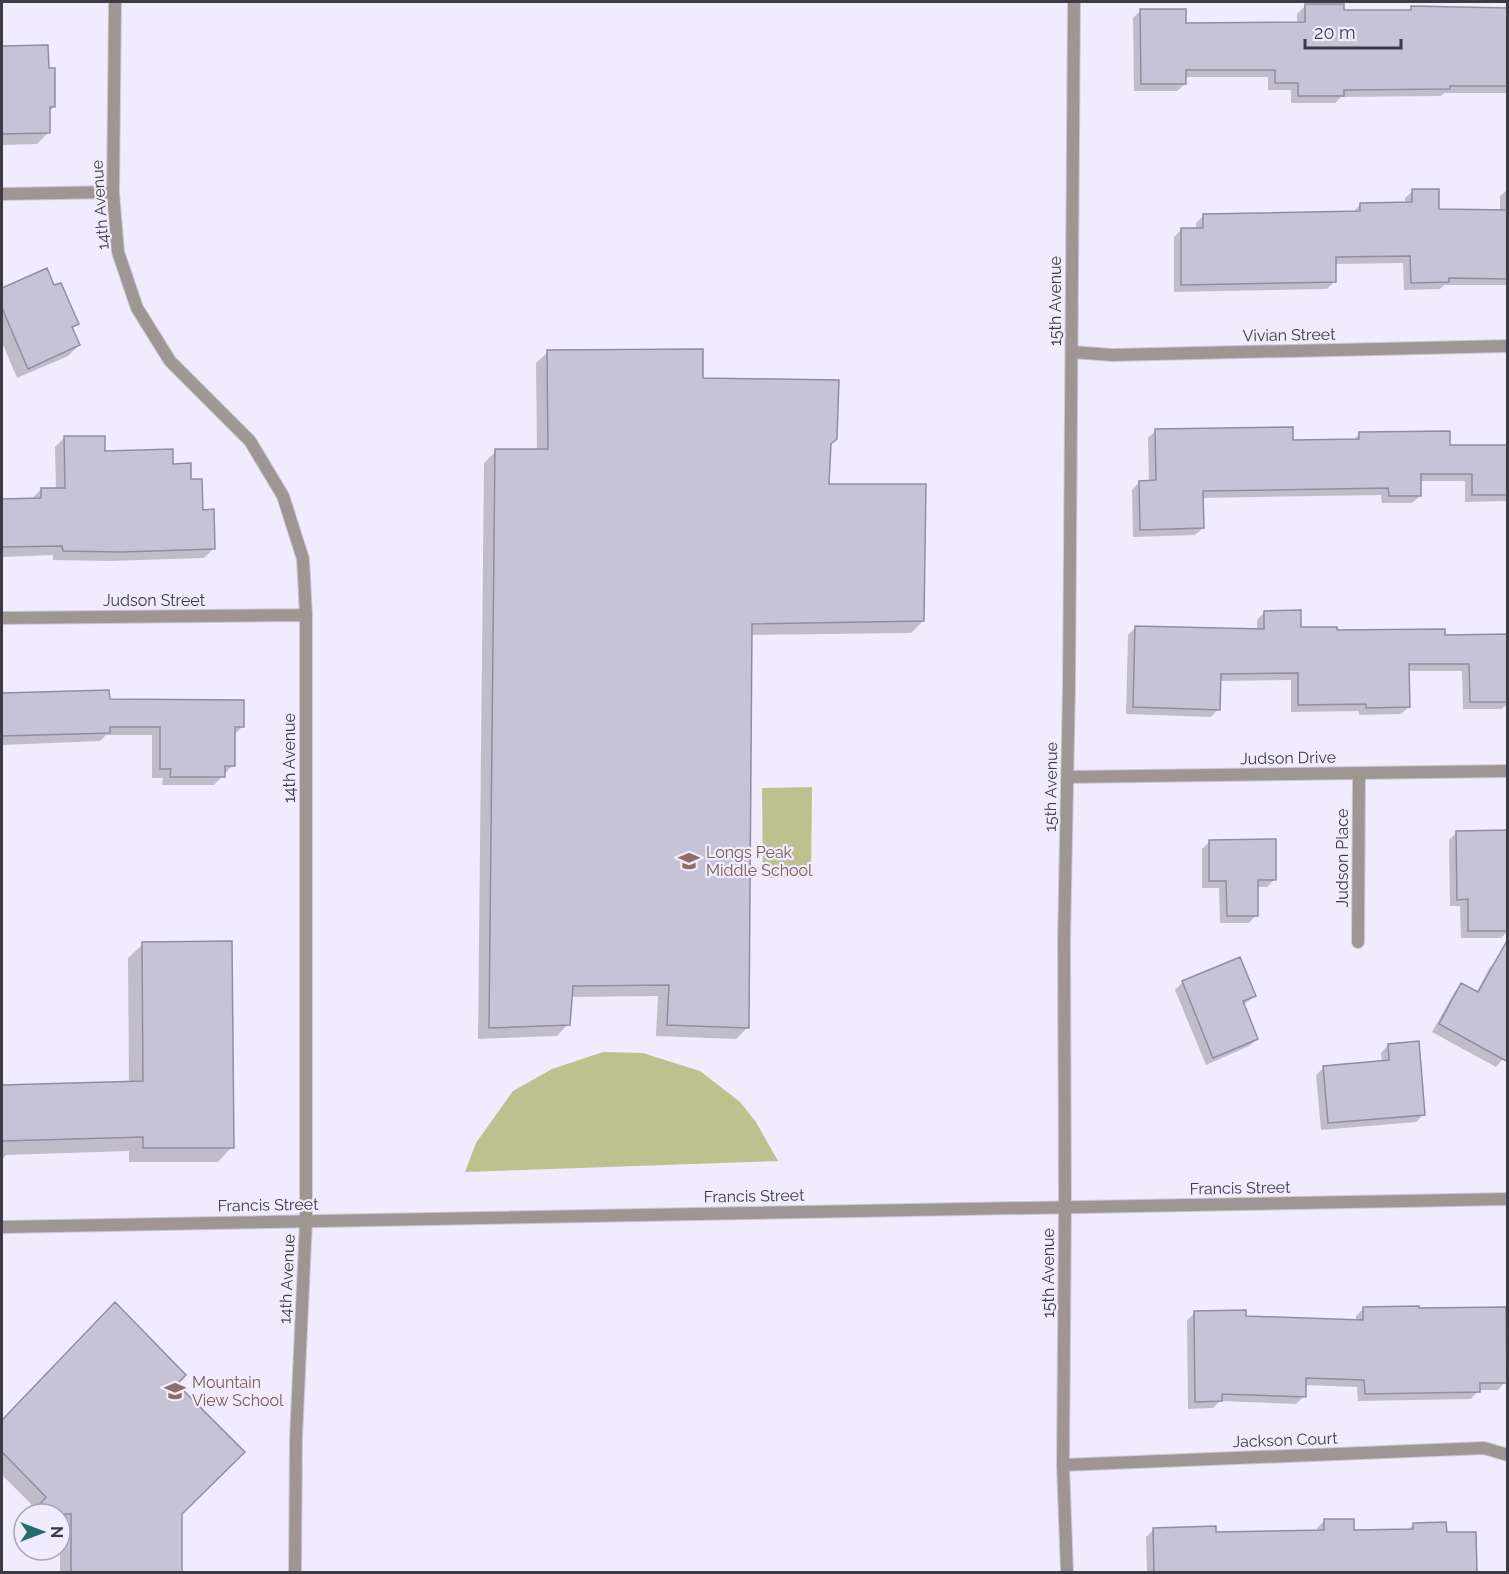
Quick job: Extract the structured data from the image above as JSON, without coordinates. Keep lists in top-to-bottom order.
{
  "streets": {
    "street": [
      "14th Avenue",
      "15th Avenue",
      "Vivian Street",
      "Judson Street",
      "Judson Drive",
      "Judson Place",
      "Francis Street",
      "Jackson Court"
    ]
  },
  "crossings": [
    ["14th Avenue", "Judson Street"],
    ["14th Avenue", "Francis Street"],
    ["15th Avenue", "Vivian Street"],
    ["15th Avenue", "Judson Drive"],
    ["15th Avenue", "Francis Street"],
    ["15th Avenue", "Jackson Court"],
    ["Judson Drive", "Judson Place"]
  ],
  "places": {
    "school or university": ["Longs Peak Middle School", "Mountain View School"]
  },
  "scale_bar": "20 m",
  "north": "right"
}
